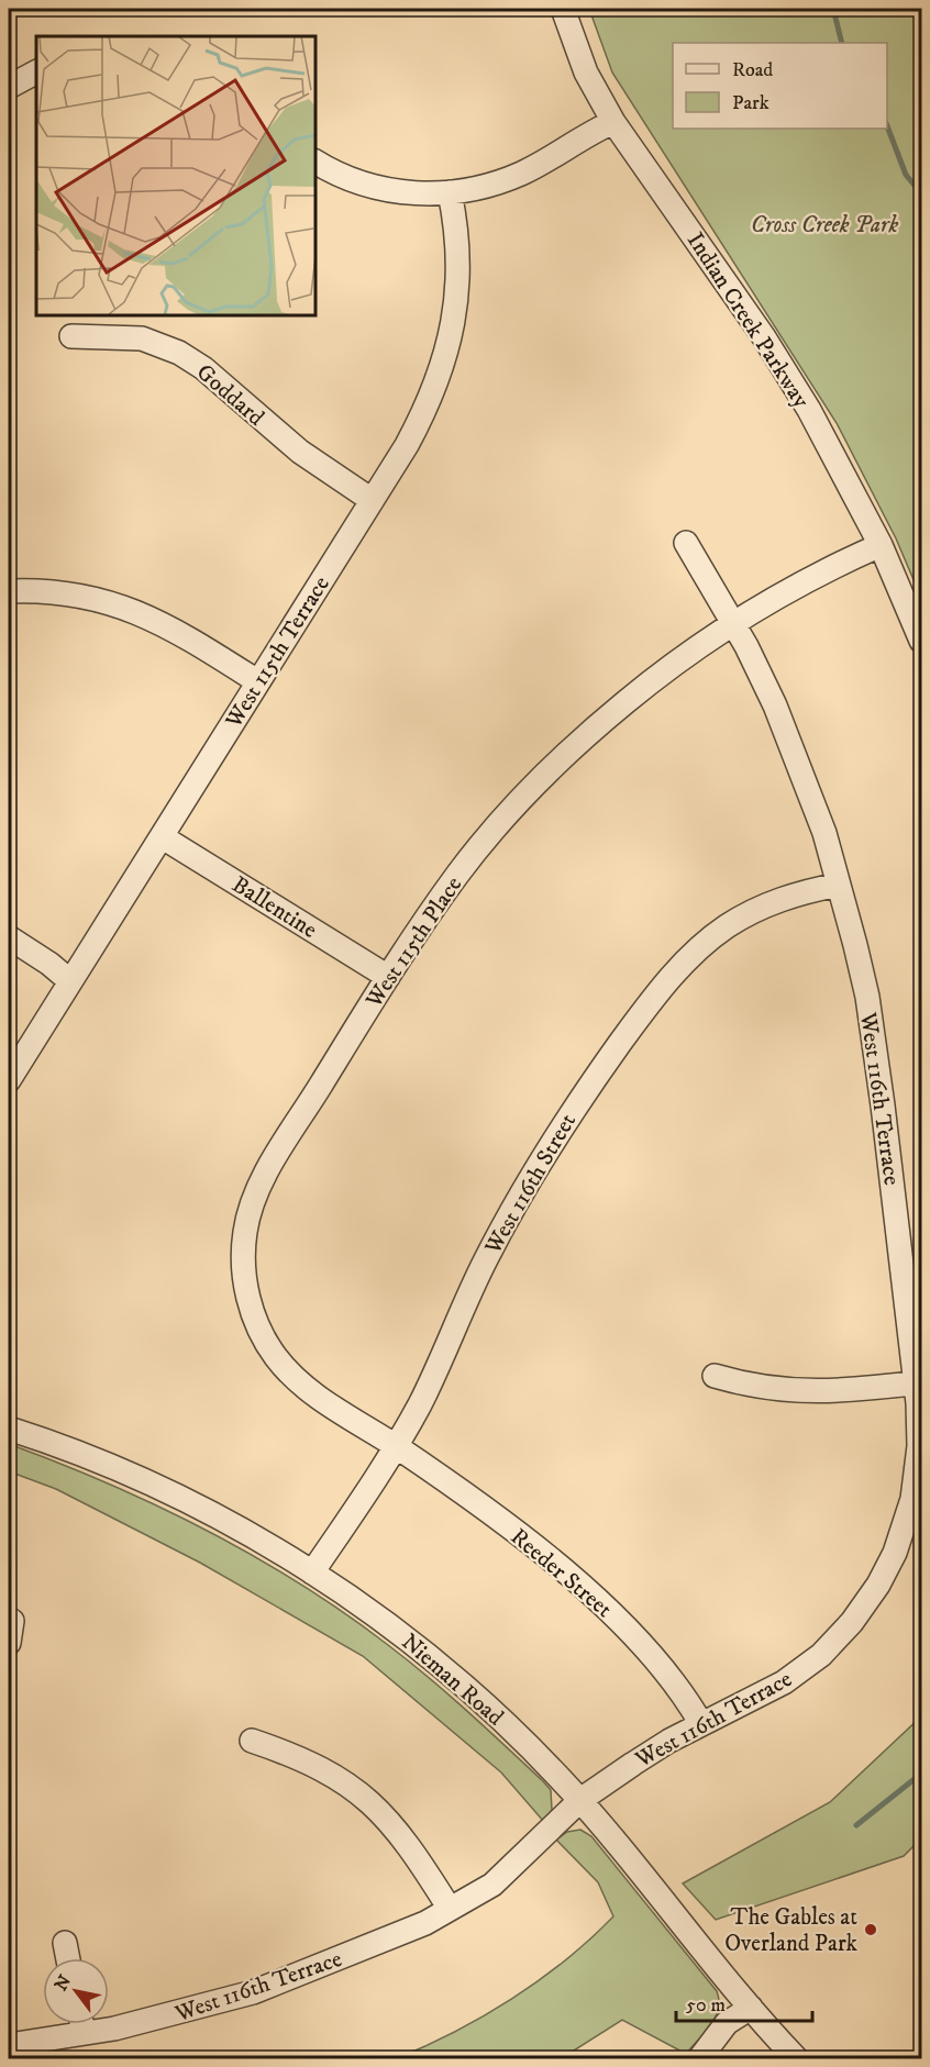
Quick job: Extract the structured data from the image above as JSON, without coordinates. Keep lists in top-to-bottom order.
{
  "streets": {
    "street": [
      "Indian Creek Parkway",
      "Goddard",
      "West 115th Terrace",
      "Ballentine",
      "West 115th Place",
      "West 116th Terrace",
      "West 116th Street",
      "Reeder Street",
      "Nieman Road"
    ]
  },
  "crossings": [
    ["Indian Creek Parkway", "West 115th Place"],
    ["Goddard", "West 115th Terrace"],
    ["West 115th Terrace", "Ballentine"],
    ["Ballentine", "West 115th Place"],
    ["West 115th Place", "West 116th Terrace"],
    ["West 115th Place", "West 116th Street"],
    ["West 115th Place", "Reeder Street"],
    ["West 116th Terrace", "West 116th Street"],
    ["West 116th Terrace", "Reeder Street"],
    ["West 116th Terrace", "Nieman Road"],
    ["West 116th Street", "Reeder Street"],
    ["West 116th Street", "Nieman Road"]
  ],
  "parks": ["Cross Creek Park"],
  "places": ["The Gables at Overland Park"],
  "legend": ["Road", "Park"],
  "scale_bar": "50 m",
  "north": "top left"
}
